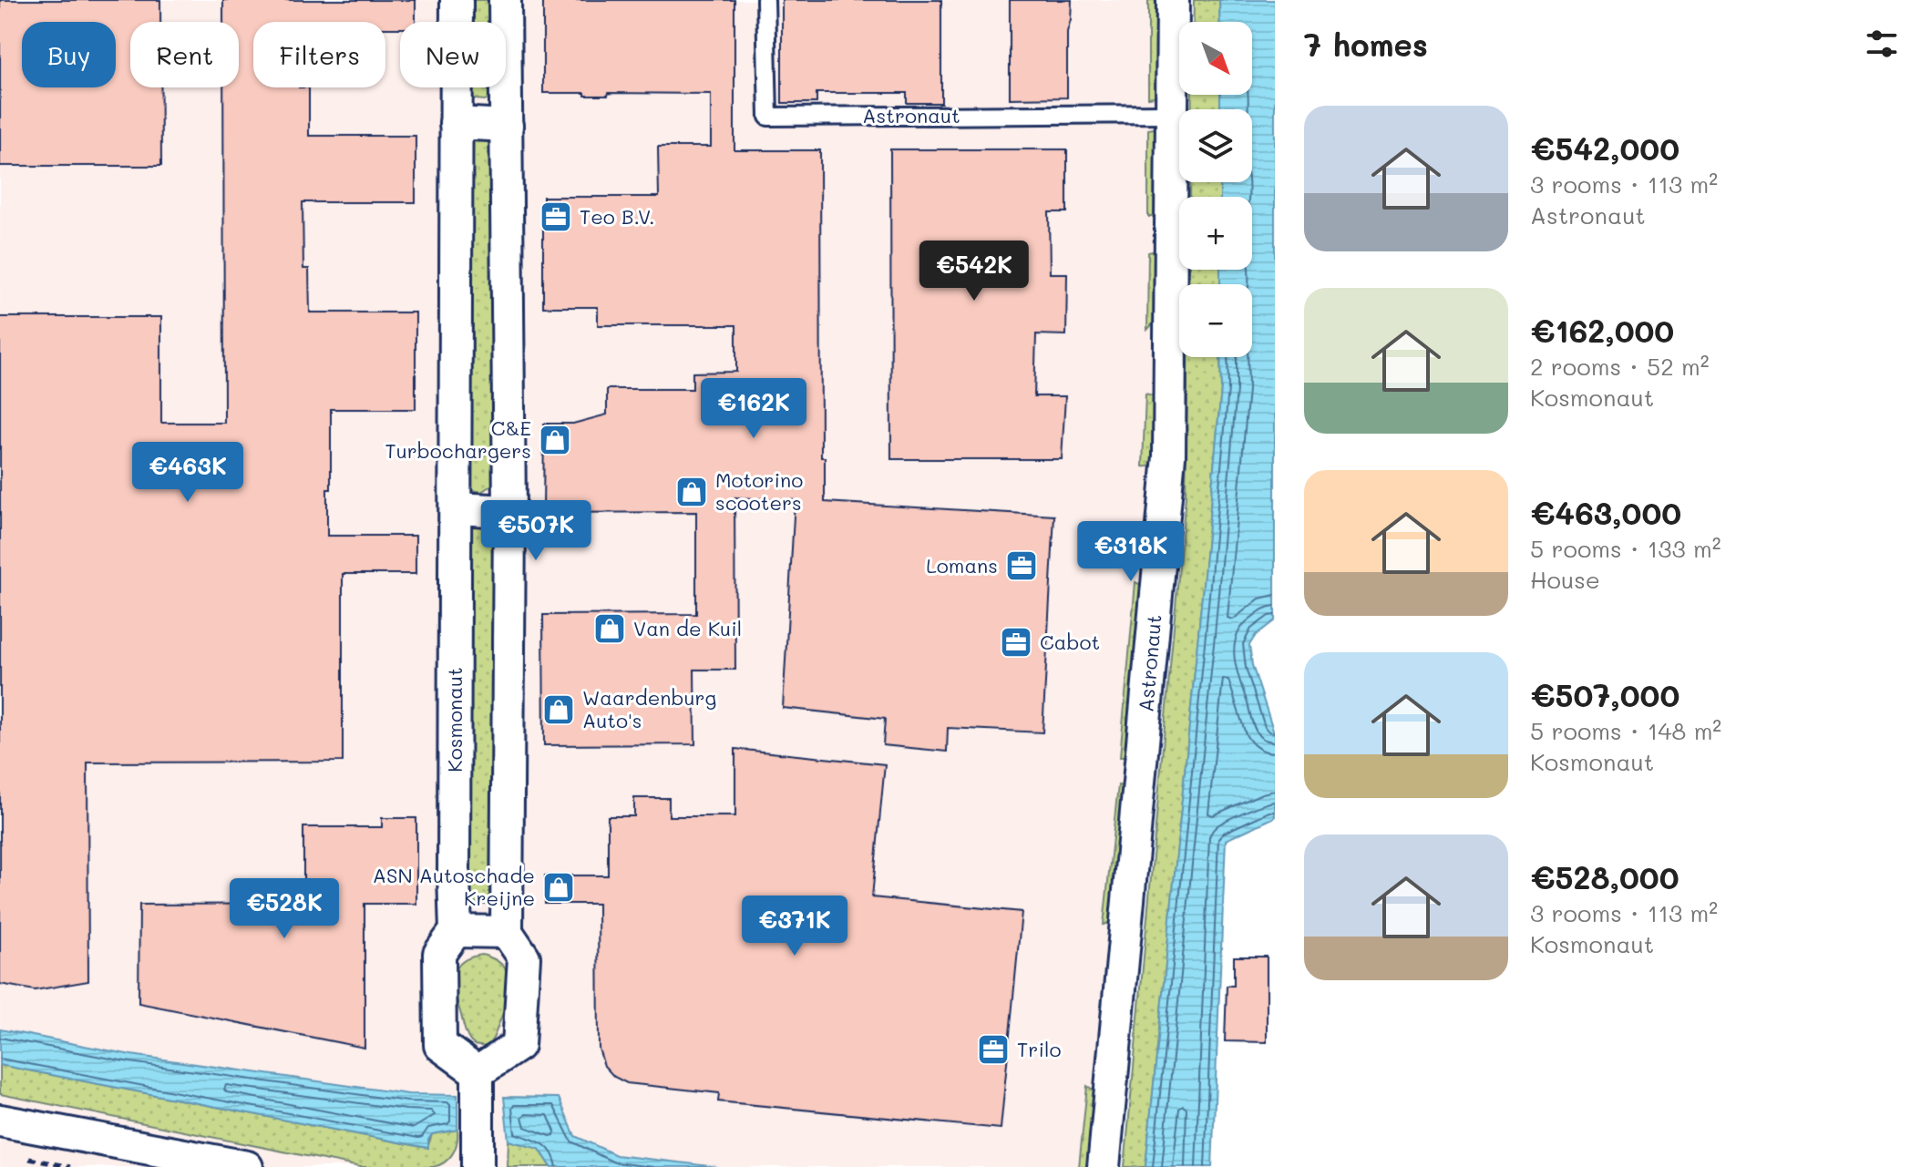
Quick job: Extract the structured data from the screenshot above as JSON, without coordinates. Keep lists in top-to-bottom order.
{
  "streets": {
    "street": ["Astronaut", "Kosmonaut"]
  },
  "places": {
    "office": [
      "Teo B.V.",
      "Lomans",
      "Cabot",
      "Trilo"
    ],
    "shop": [
      "C&E Turbochargers",
      "Motorino scooters",
      "Van de Kuil",
      "Waardenburg Auto's",
      "ASN Autoschade Kreijne"
    ]
  },
  "north": "bottom right",
  "page": {
    "heading": "7 homes",
    "map_buttons": ["+", "−"],
    "chip": [
      "Buy",
      "Rent",
      "Filters",
      "New"
    ],
    "list": [
      {
        "name": "€542,000",
        "note": "3 rooms · 113 m² · Astronaut"
      },
      {
        "name": "€162,000",
        "note": "2 rooms · 52 m² · Kosmonaut"
      },
      {
        "name": "€463,000",
        "note": "5 rooms · 133 m² · House"
      },
      {
        "name": "€507,000",
        "note": "5 rooms · 148 m² · Kosmonaut"
      },
      {
        "name": "€528,000",
        "note": "3 rooms · 113 m² · Kosmonaut"
      }
    ],
    "price": [
      "€542K",
      "€162K",
      "€463K",
      "€507K",
      "€318K",
      "€528K",
      "€371K"
    ]
  }
}
